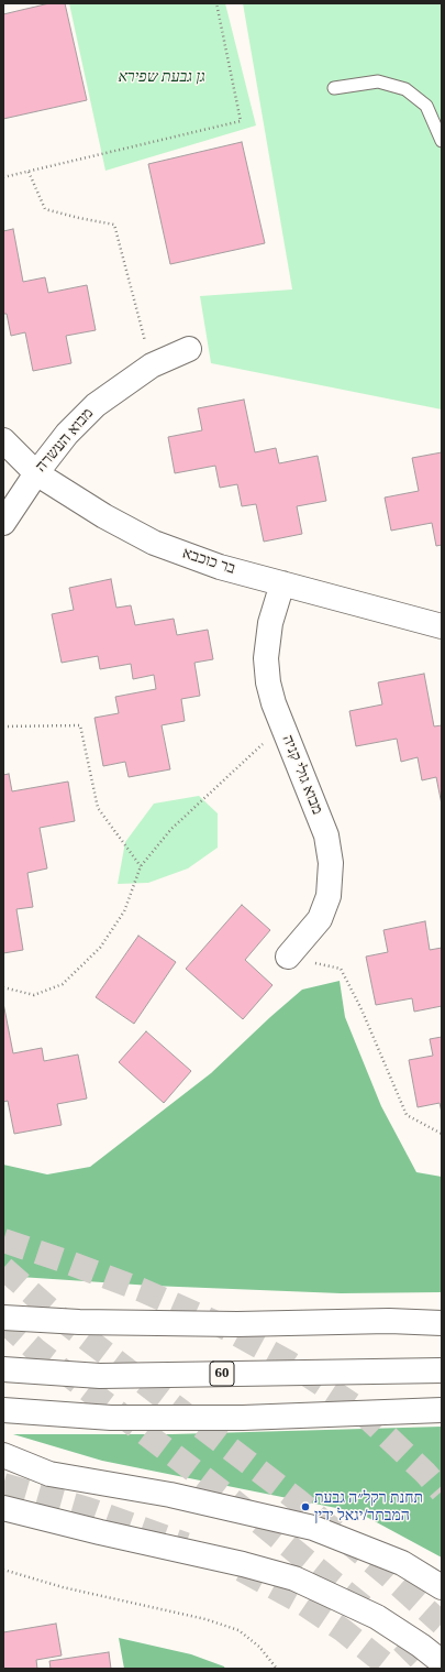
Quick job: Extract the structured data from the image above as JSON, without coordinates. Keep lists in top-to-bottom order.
{
  "streets": {
    "main road": [
      "מבוא העשרה",
      "בר כוכבא",
      "מבוא גולי קניה",
      "60"
    ]
  },
  "crossings": [
    ["מבוא העשרה", "בר כוכבא"],
    ["בר כוכבא", "מבוא גולי קניה"]
  ],
  "parks": ["גן גבעת שפירא"],
  "places": ["תחנת רקל״ה גבעת המבתר/יגאל ידין"]
}
